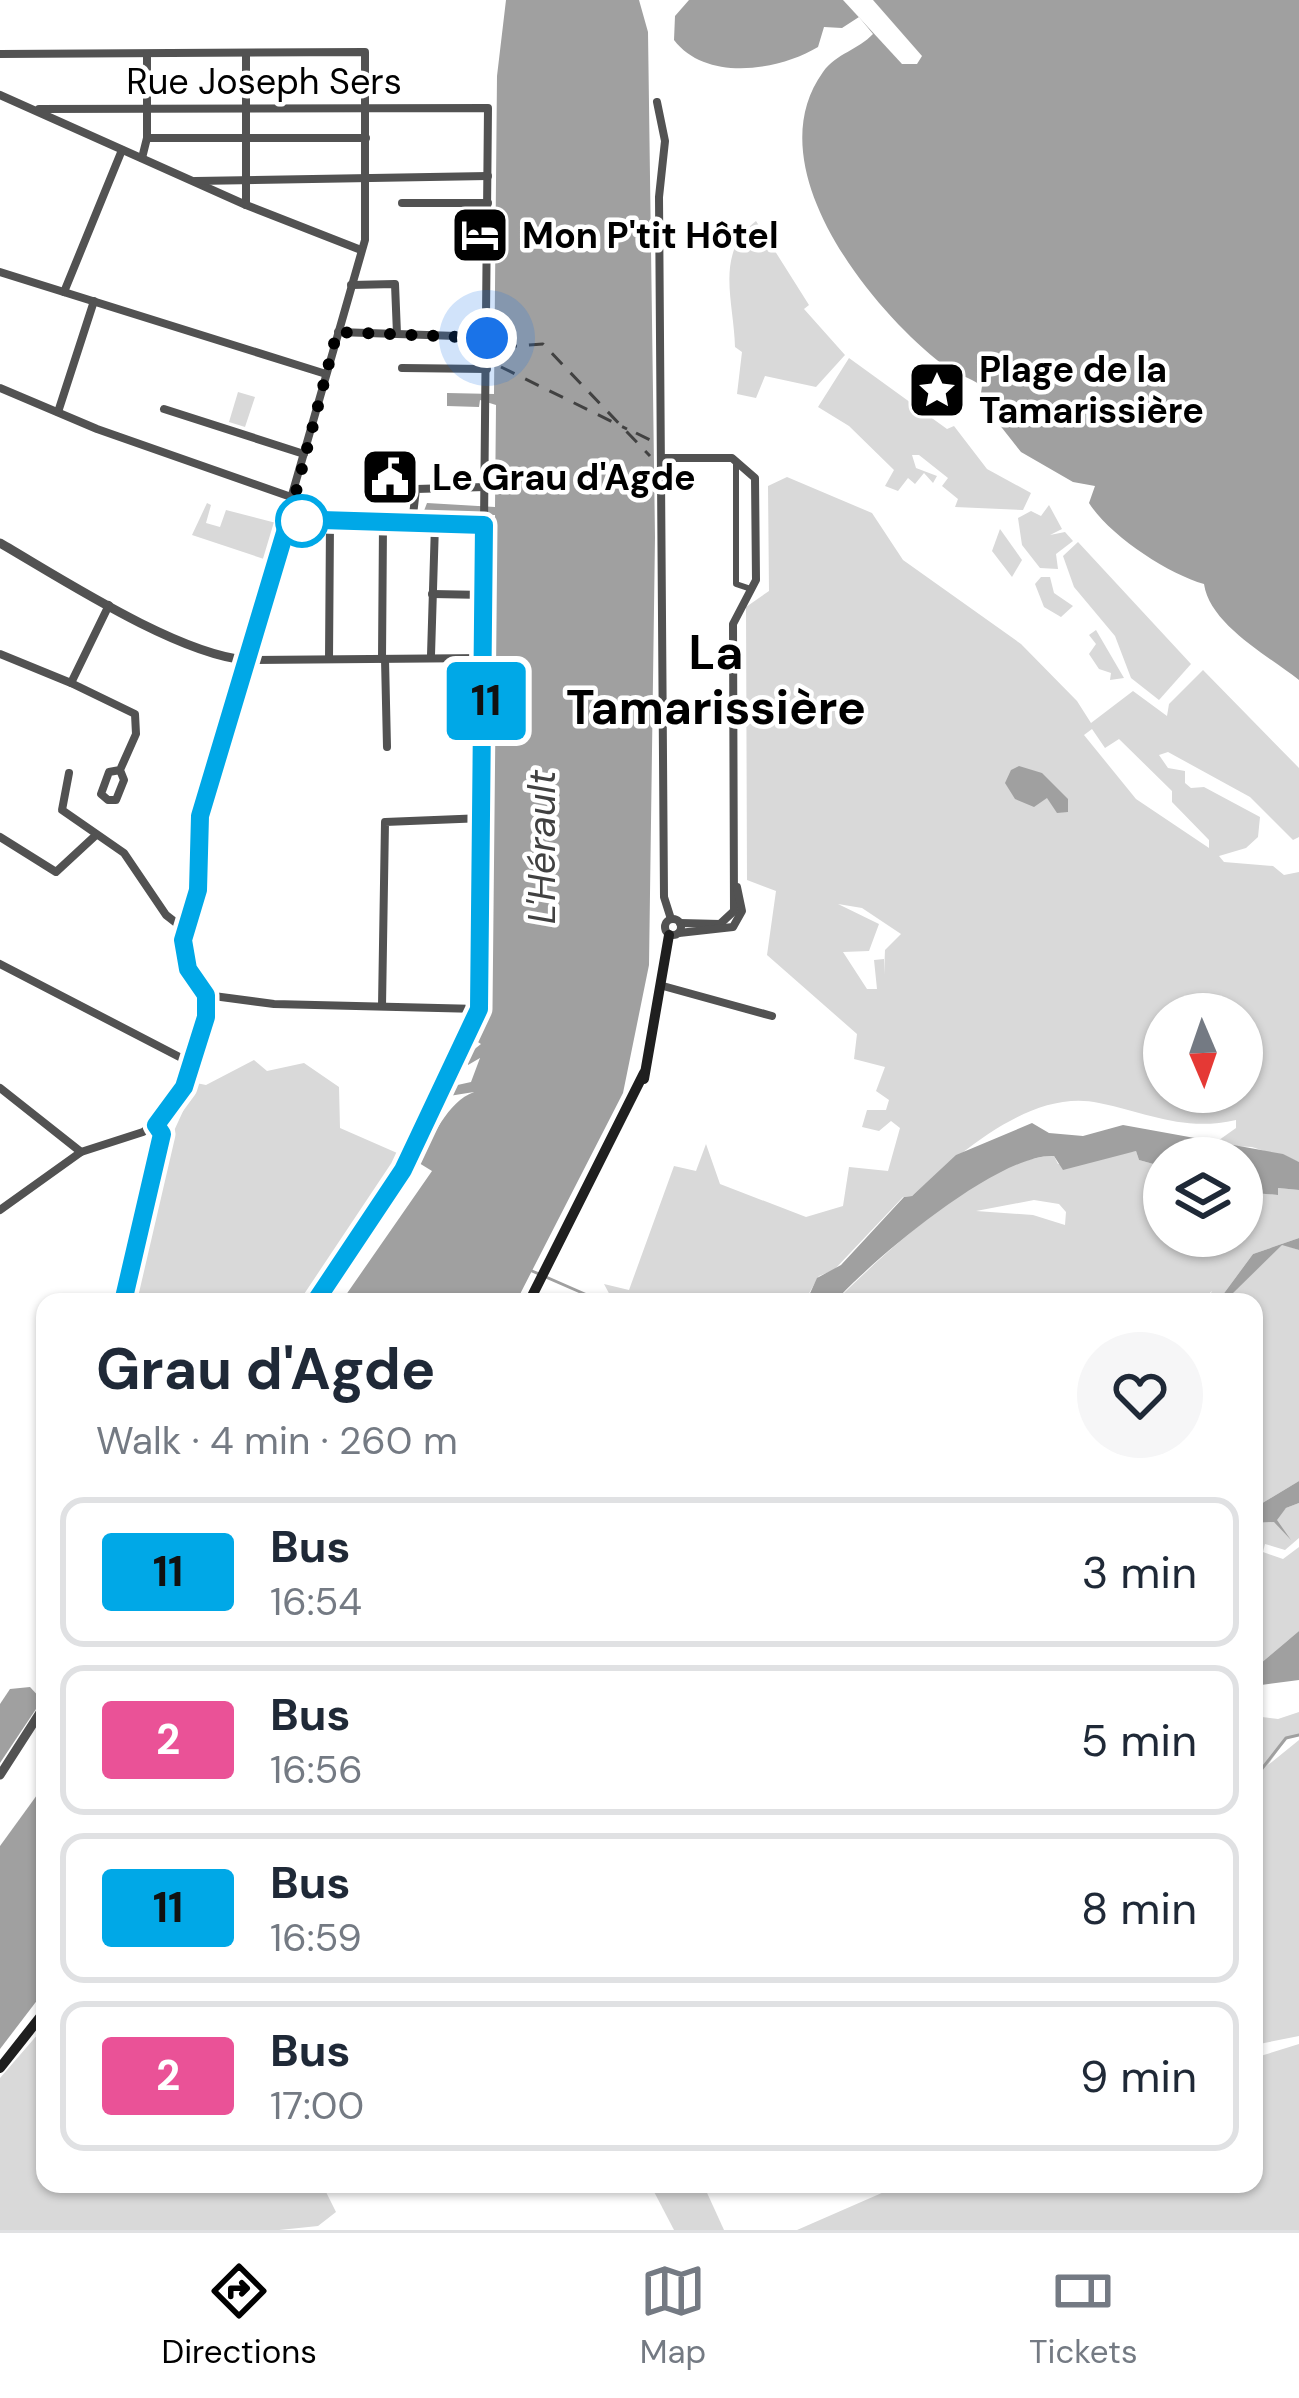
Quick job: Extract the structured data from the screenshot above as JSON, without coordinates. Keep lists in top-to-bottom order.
{
  "streets": {
    "street": ["Rue Joseph Sers"]
  },
  "districts": ["La Tamarissière"],
  "water": ["L'Hérault"],
  "places": {
    "hotel": ["Mon P'tit Hôtel"],
    "place": ["Plage de la Tamarissière"],
    "public building": ["Le Grau d'Agde"]
  },
  "lines": ["bus line 11"],
  "north": "bottom",
  "page": {
    "on_map": "11",
    "heading": ["Grau d'Agde", "Walk · 4 min · 260 m"],
    "list": [
      {
        "mark": "11",
        "name": "Bus",
        "note": "16:54",
        "value": "3 min"
      },
      {
        "mark": "2",
        "name": "Bus",
        "note": "16:56",
        "value": "5 min"
      },
      {
        "mark": "11",
        "name": "Bus",
        "note": "16:59",
        "value": "8 min"
      },
      {
        "mark": "2",
        "name": "Bus",
        "note": "17:00",
        "value": "9 min"
      }
    ],
    "tabs": ["Directions", "Map", "Tickets"]
  }
}
